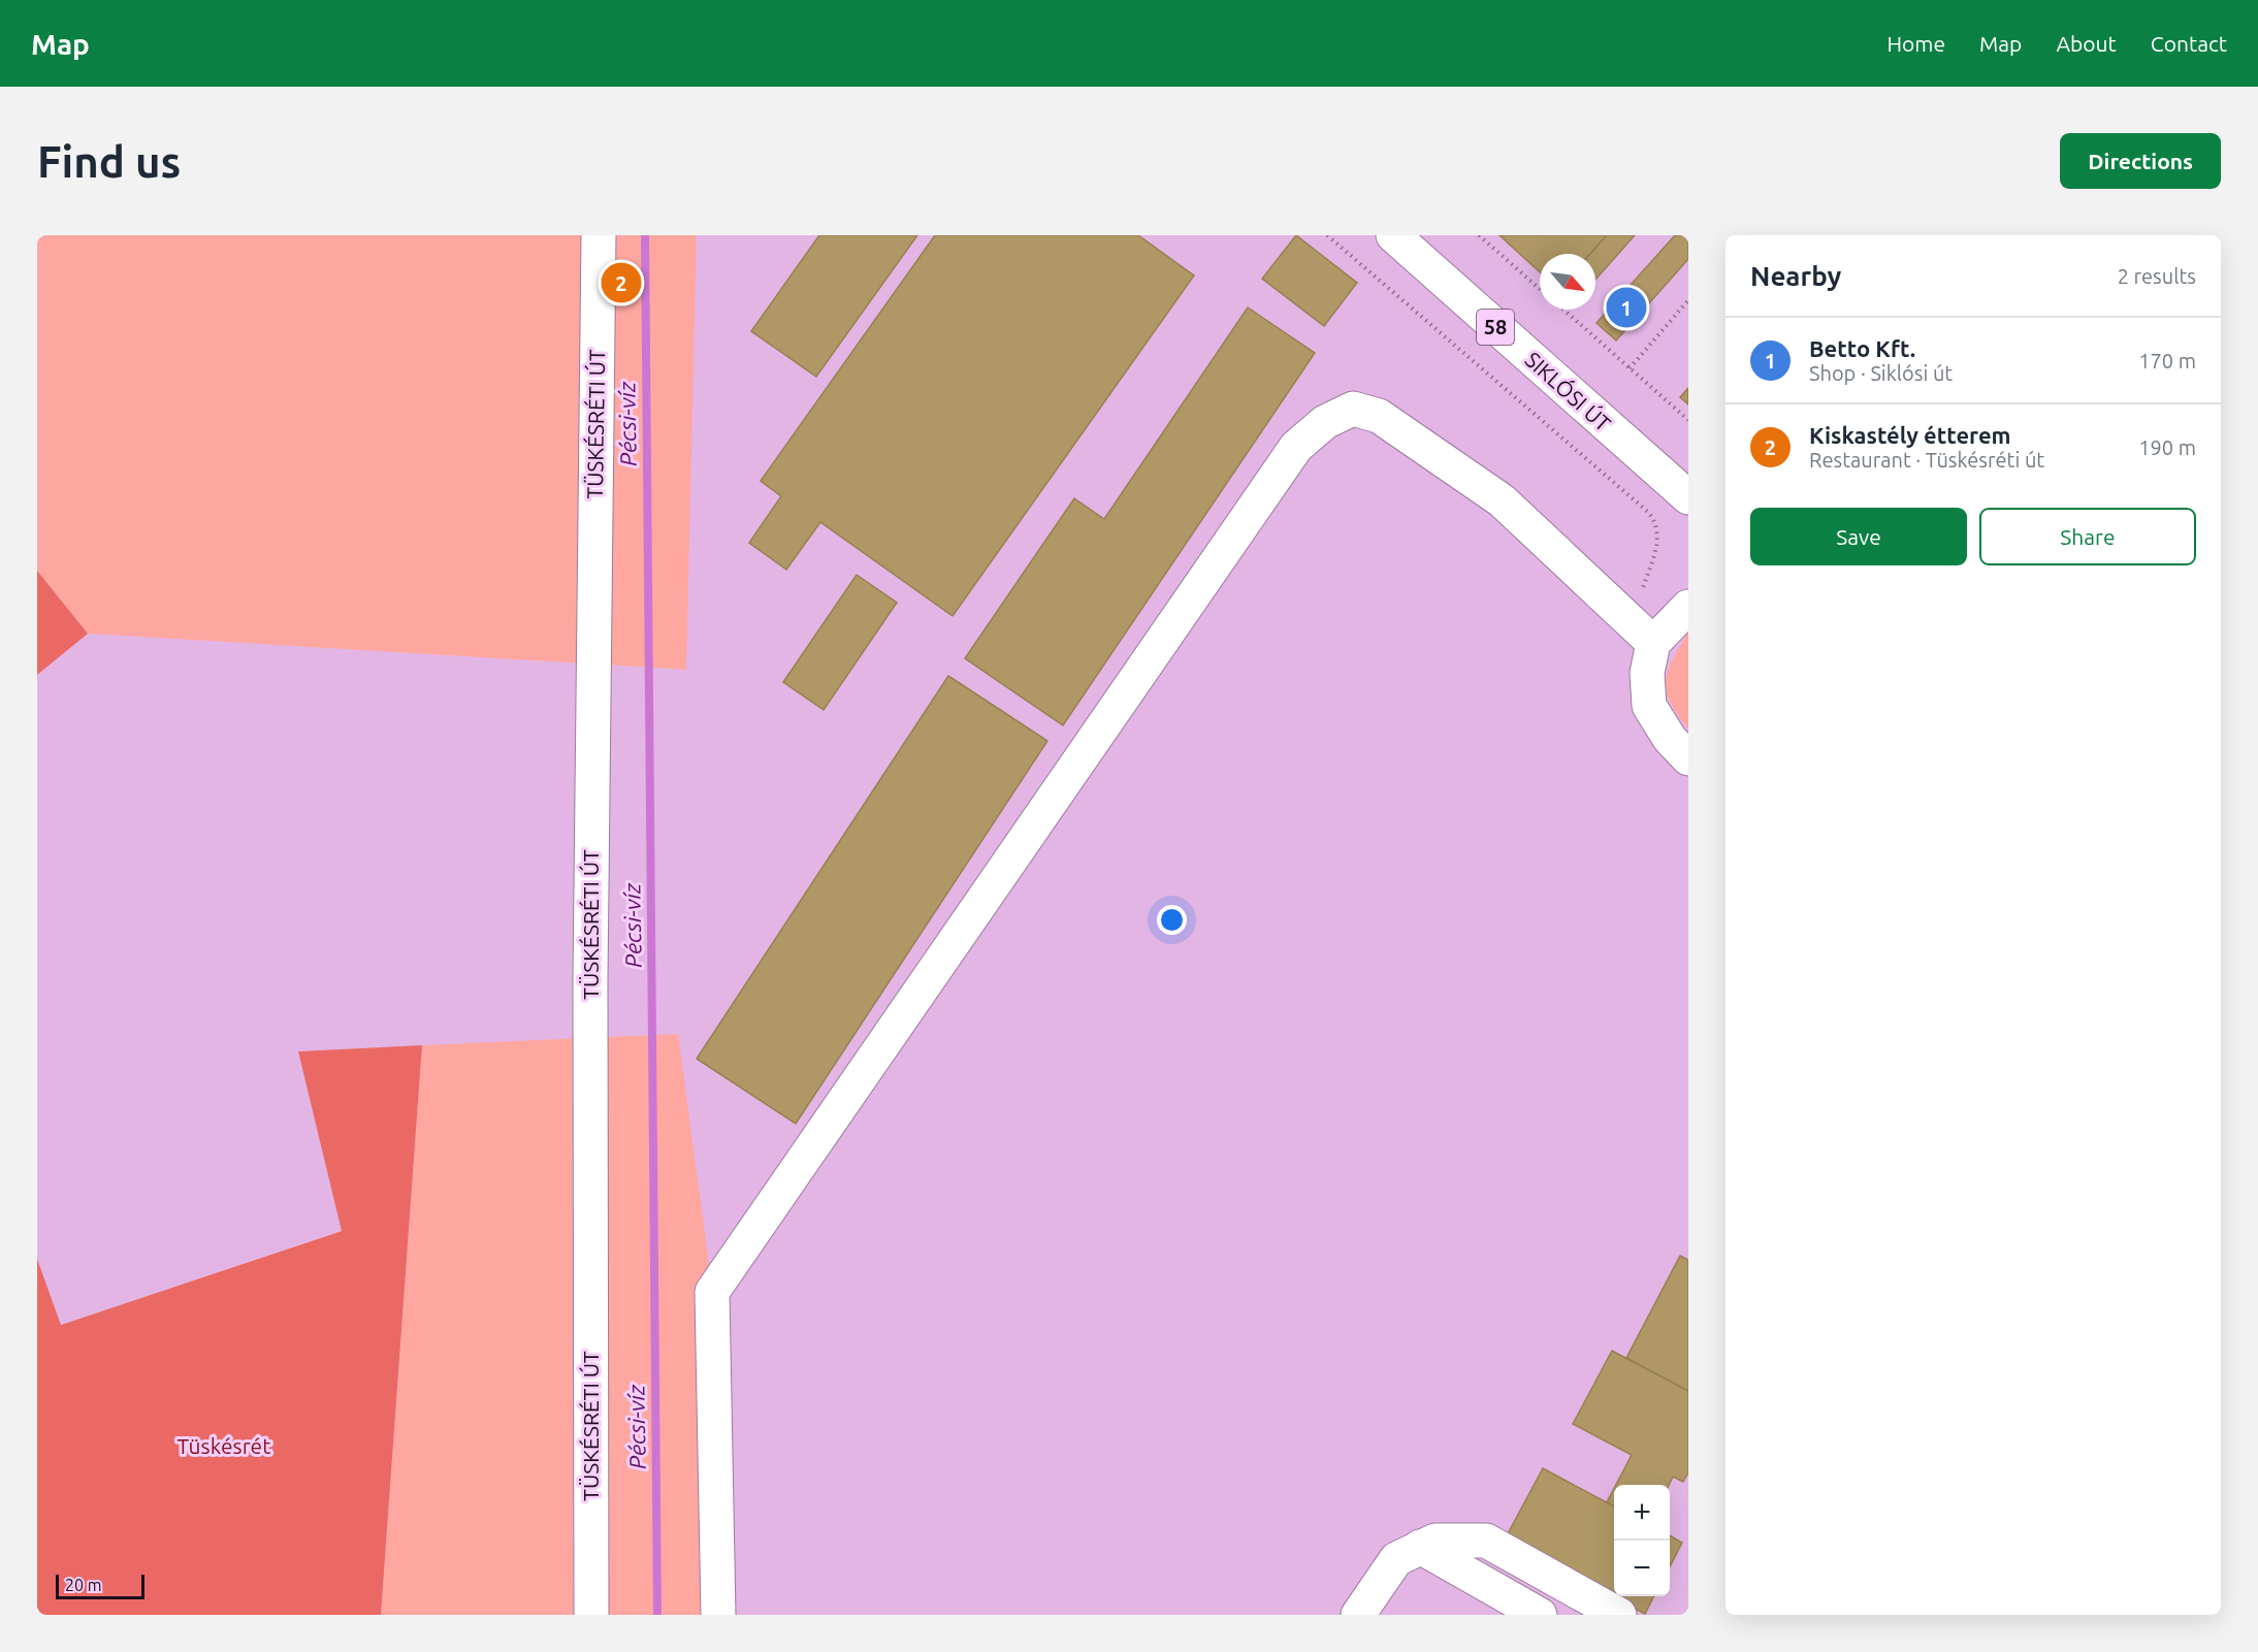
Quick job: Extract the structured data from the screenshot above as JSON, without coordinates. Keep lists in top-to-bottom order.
{
  "streets": {
    "street": ["58", "SIKLÓSI ÚT", "TÜSKÉSRÉTI ÚT"]
  },
  "water": ["Pécsi-víz"],
  "parks": ["Tüskésrét"],
  "scale_bar": "20 m",
  "north": "bottom right",
  "page": {
    "header": "Map",
    "nav": [
      "Home",
      "Map",
      "About",
      "Contact"
    ],
    "buttons": [
      "Directions",
      ["Save", "Share"]
    ],
    "title": "Find us",
    "heading": ["Nearby", "2 results"],
    "pins": ["2", "1"],
    "list": [
      {
        "mark": "1",
        "name": "Betto Kft.",
        "note": "Shop · Siklósi út",
        "value": "170 m"
      },
      {
        "mark": "2",
        "name": "Kiskastély étterem",
        "note": "Restaurant · Tüskésréti út",
        "value": "190 m"
      }
    ],
    "map_buttons": ["+", "−"],
    "scale": "20 m"
  }
}
